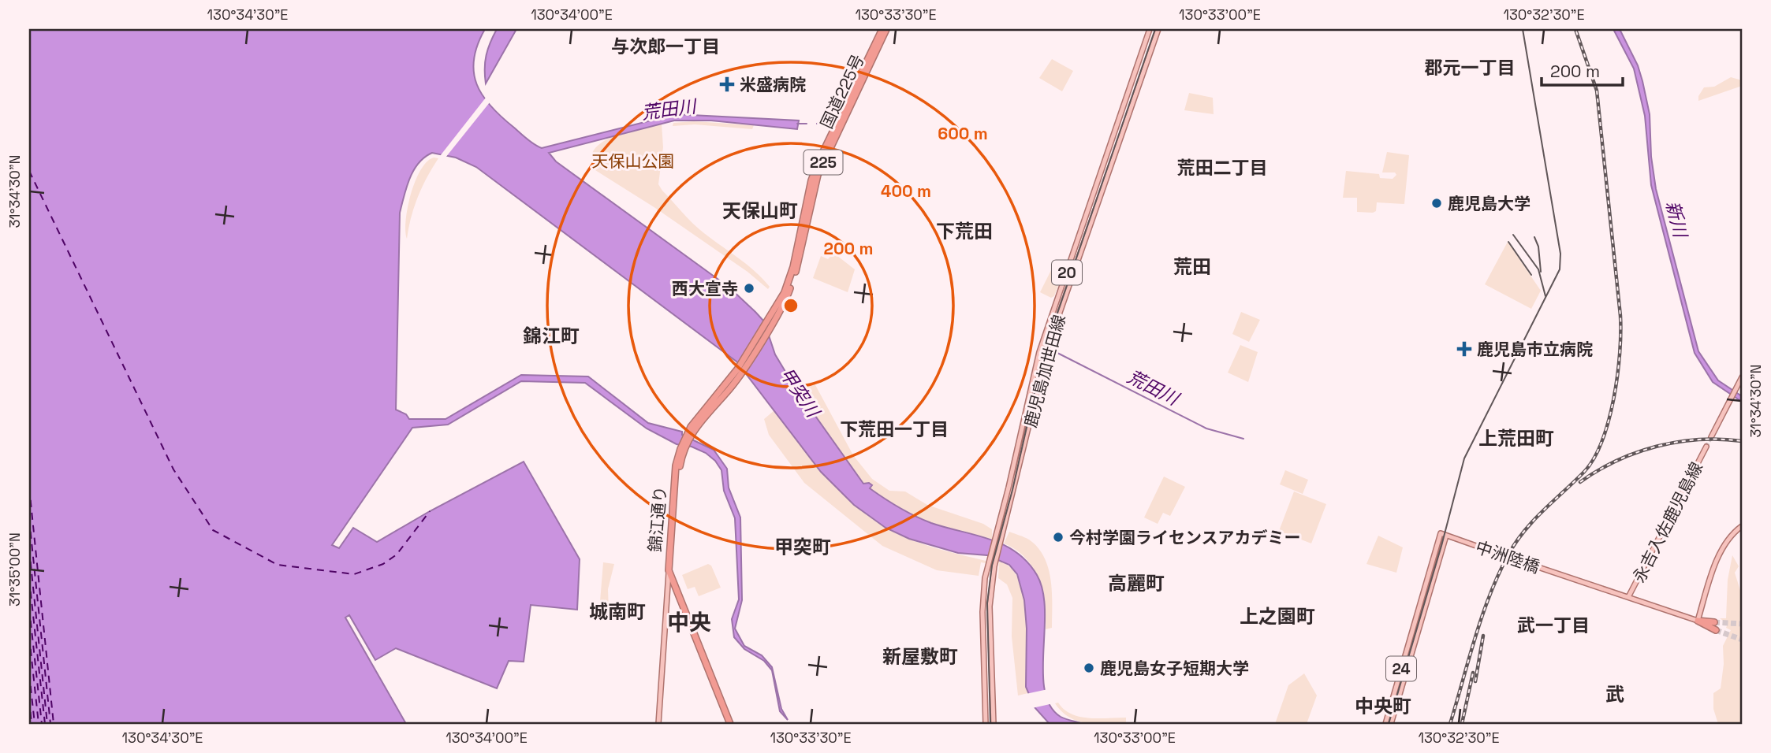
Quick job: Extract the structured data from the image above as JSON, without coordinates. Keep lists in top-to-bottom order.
{
  "streets": {
    "highway": ["国道225号", "225", "錦江通り"],
    "main road": [
      "20",
      "鹿児島加世田線",
      "永吉入佐鹿児島線",
      "中洲陸橋",
      "24"
    ]
  },
  "crossings": [
    ["国道225号", "錦江通り"],
    ["225", "錦江通り"],
    ["永吉入佐鹿児島線", "中洲陸橋"],
    ["永吉入佐鹿児島線", "24"],
    ["中洲陸橋", "24"]
  ],
  "districts": [
    "与次郎一丁目",
    "郡元一丁目",
    "荒田二丁目",
    "天保山町",
    "下荒田",
    "荒田",
    "錦江町",
    "下荒田一丁目",
    "上荒田町",
    "甲突町",
    "高麗町",
    "城南町",
    "上之園町",
    "中央",
    "武一丁目",
    "新屋敷町",
    "武",
    "中央町"
  ],
  "water": ["荒田川", "新川", "甲突川"],
  "parks": ["天保山公園"],
  "places": {
    "health": ["米盛病院", "鹿児島市立病院"],
    "other": [
      "鹿児島大学",
      "西大宣寺",
      "今村学園ライセンスアカデミー",
      "鹿児島女子短期大学"
    ]
  },
  "scale_bar": "200 m",
  "coordinates": [
    "130°34'30\"E",
    "130°34'00\"E",
    "130°33'30\"E",
    "130°33'00\"E",
    "130°32'30\"E",
    "31°34'30\"N",
    "31°35'00\"N"
  ],
  "rings": ["600 m", "400 m", "200 m"]
}
